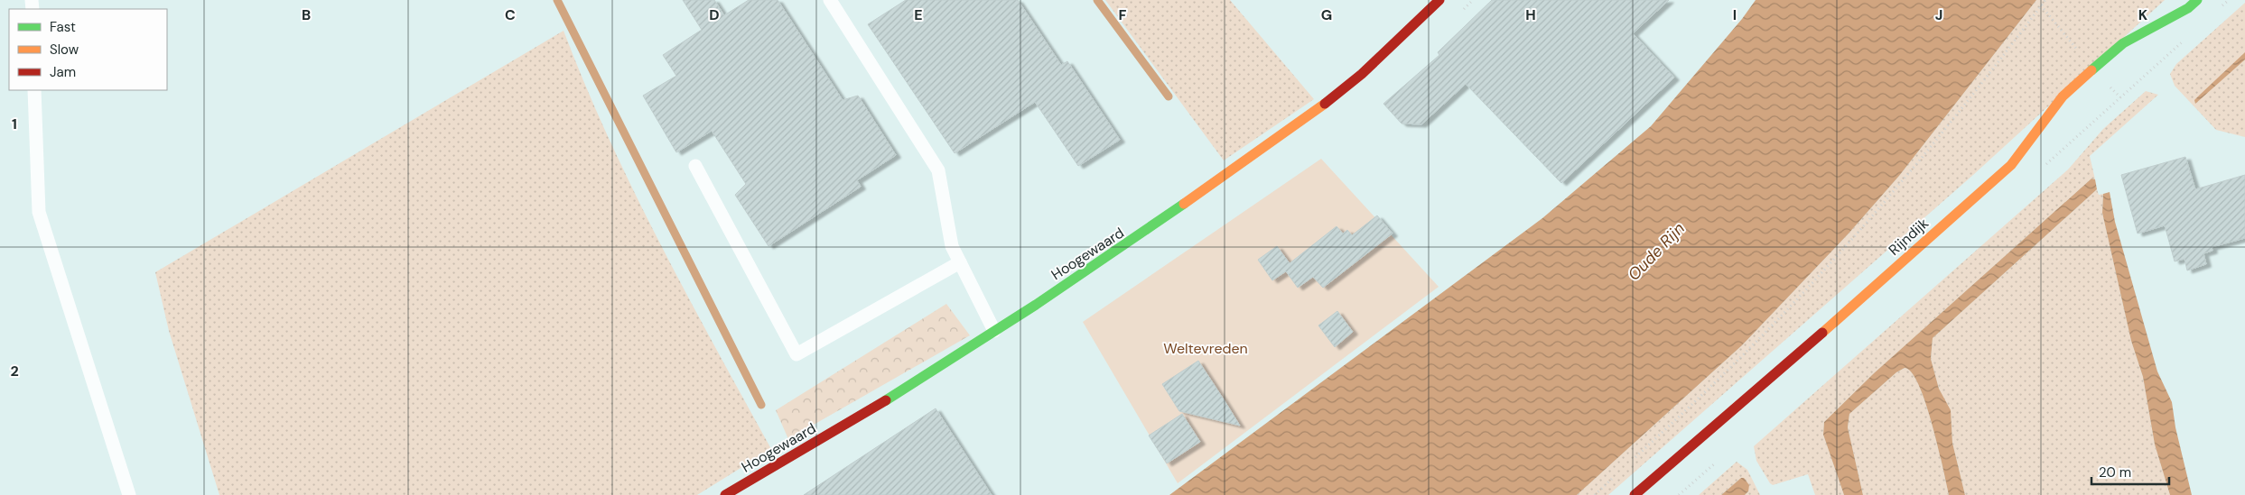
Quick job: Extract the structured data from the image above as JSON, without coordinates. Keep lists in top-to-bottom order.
{
  "streets": {
    "street": ["Rijndijk", "Hoogewaard"]
  },
  "water": ["Oude Rijn"],
  "parks": ["Weltevreden"],
  "legend": ["Fast", "Slow", "Jam"],
  "scale_bar": "20 m",
  "grid": {
    "columns": [
      "B",
      "C",
      "D",
      "E",
      "F",
      "G",
      "H",
      "I",
      "J",
      "K"
    ],
    "rows": ["1", "2"]
  }
}
